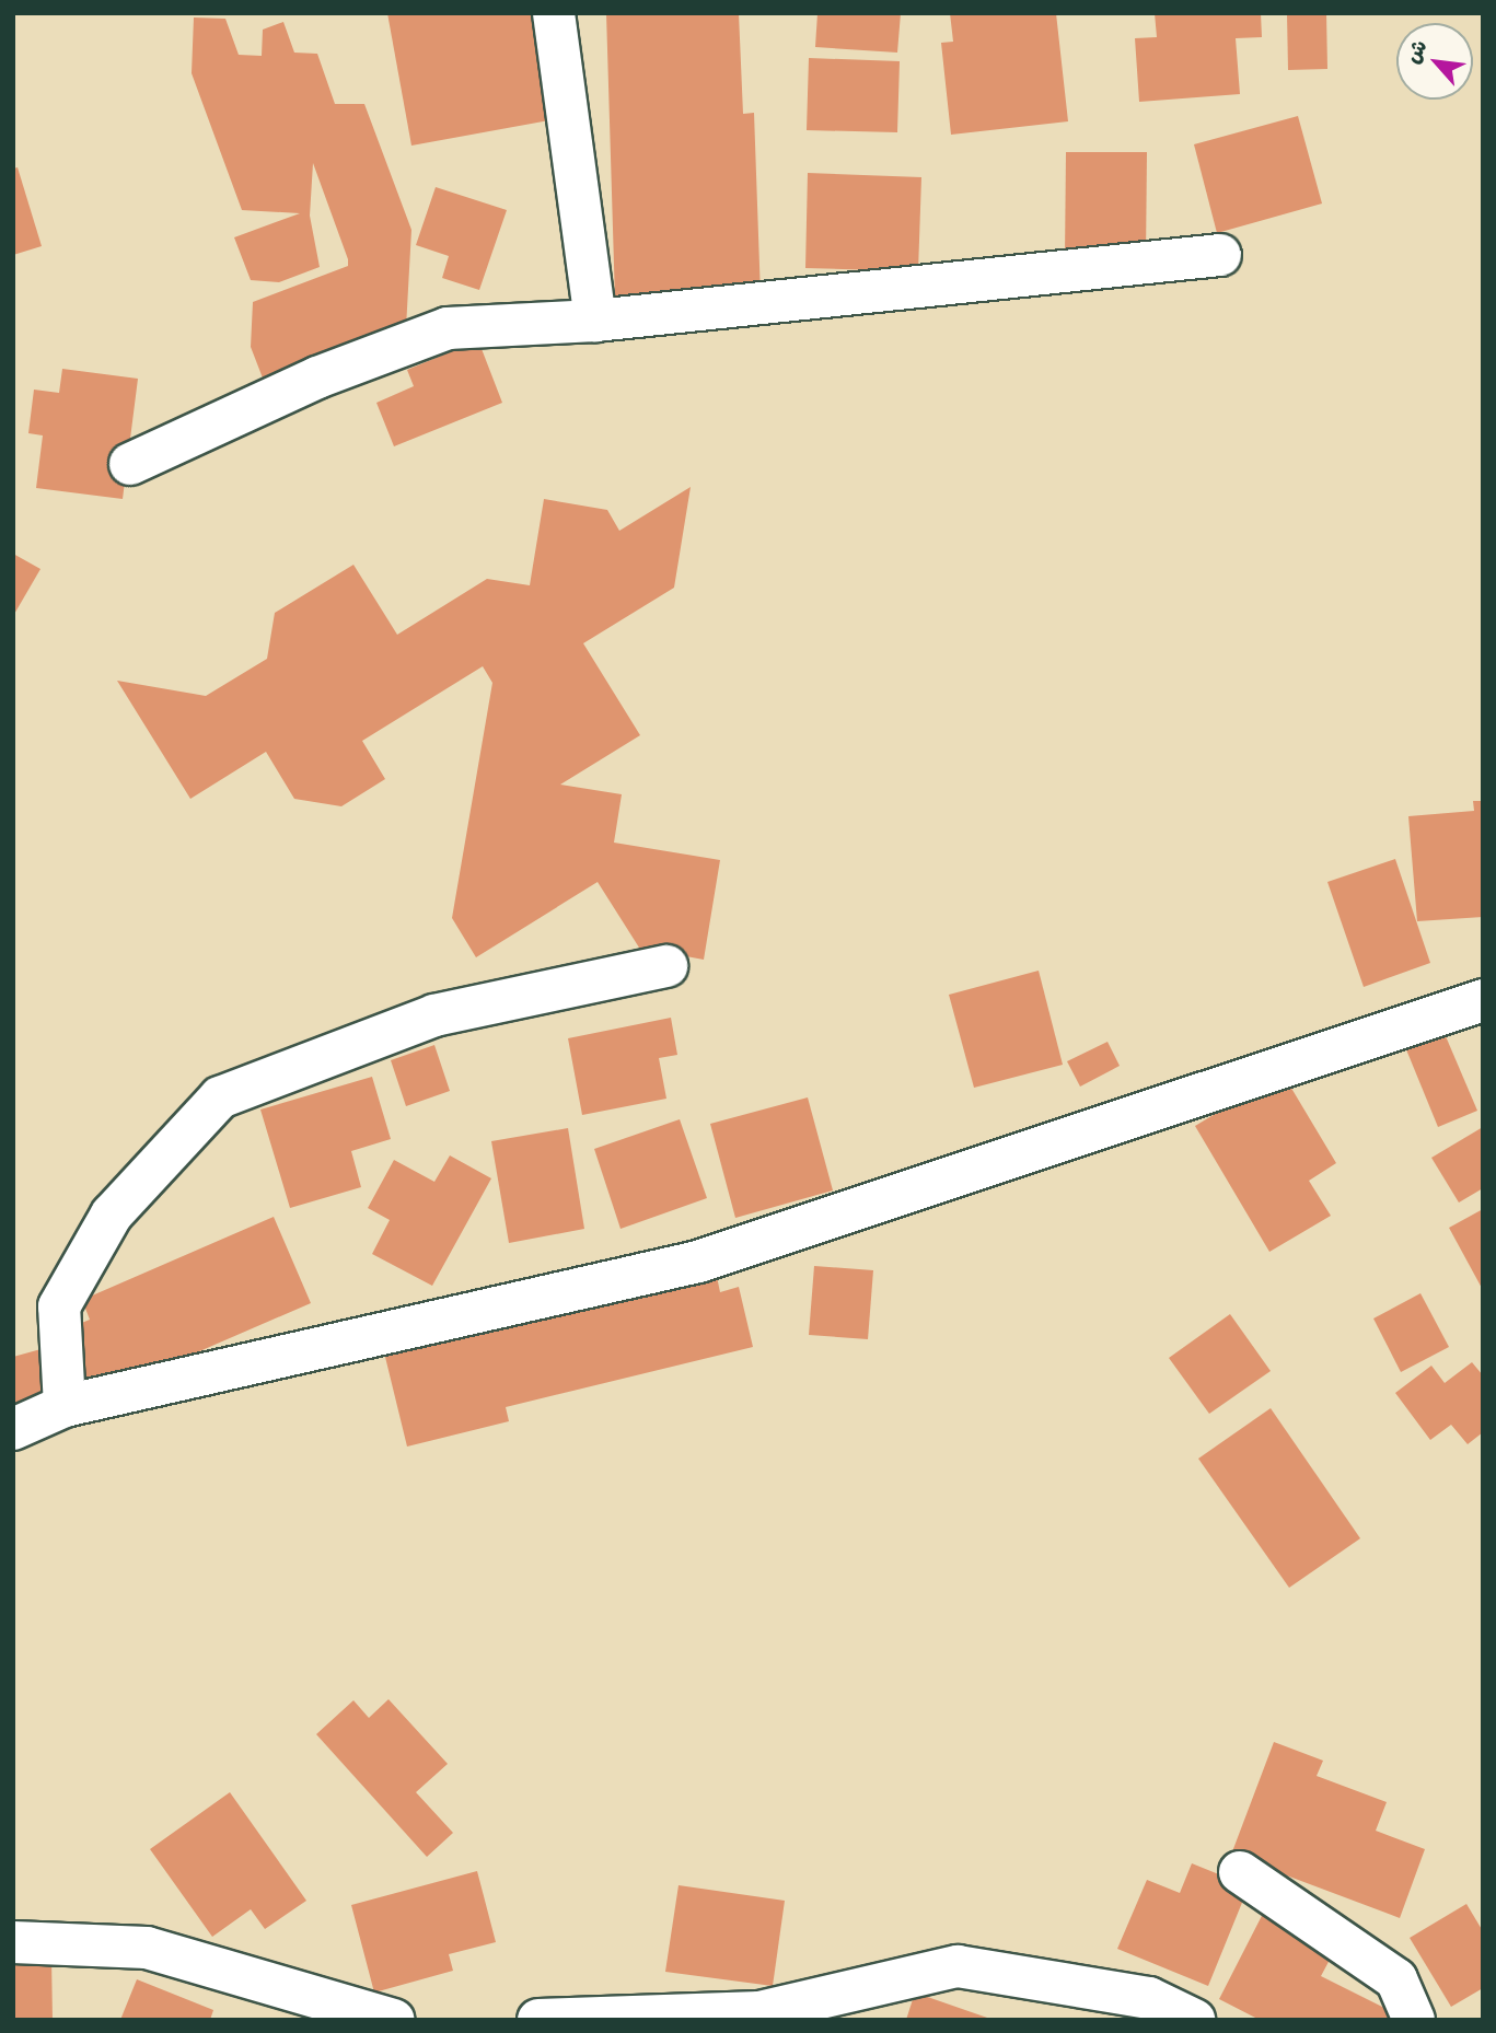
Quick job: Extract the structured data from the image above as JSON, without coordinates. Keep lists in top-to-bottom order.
{
  "north": "top left"
}
